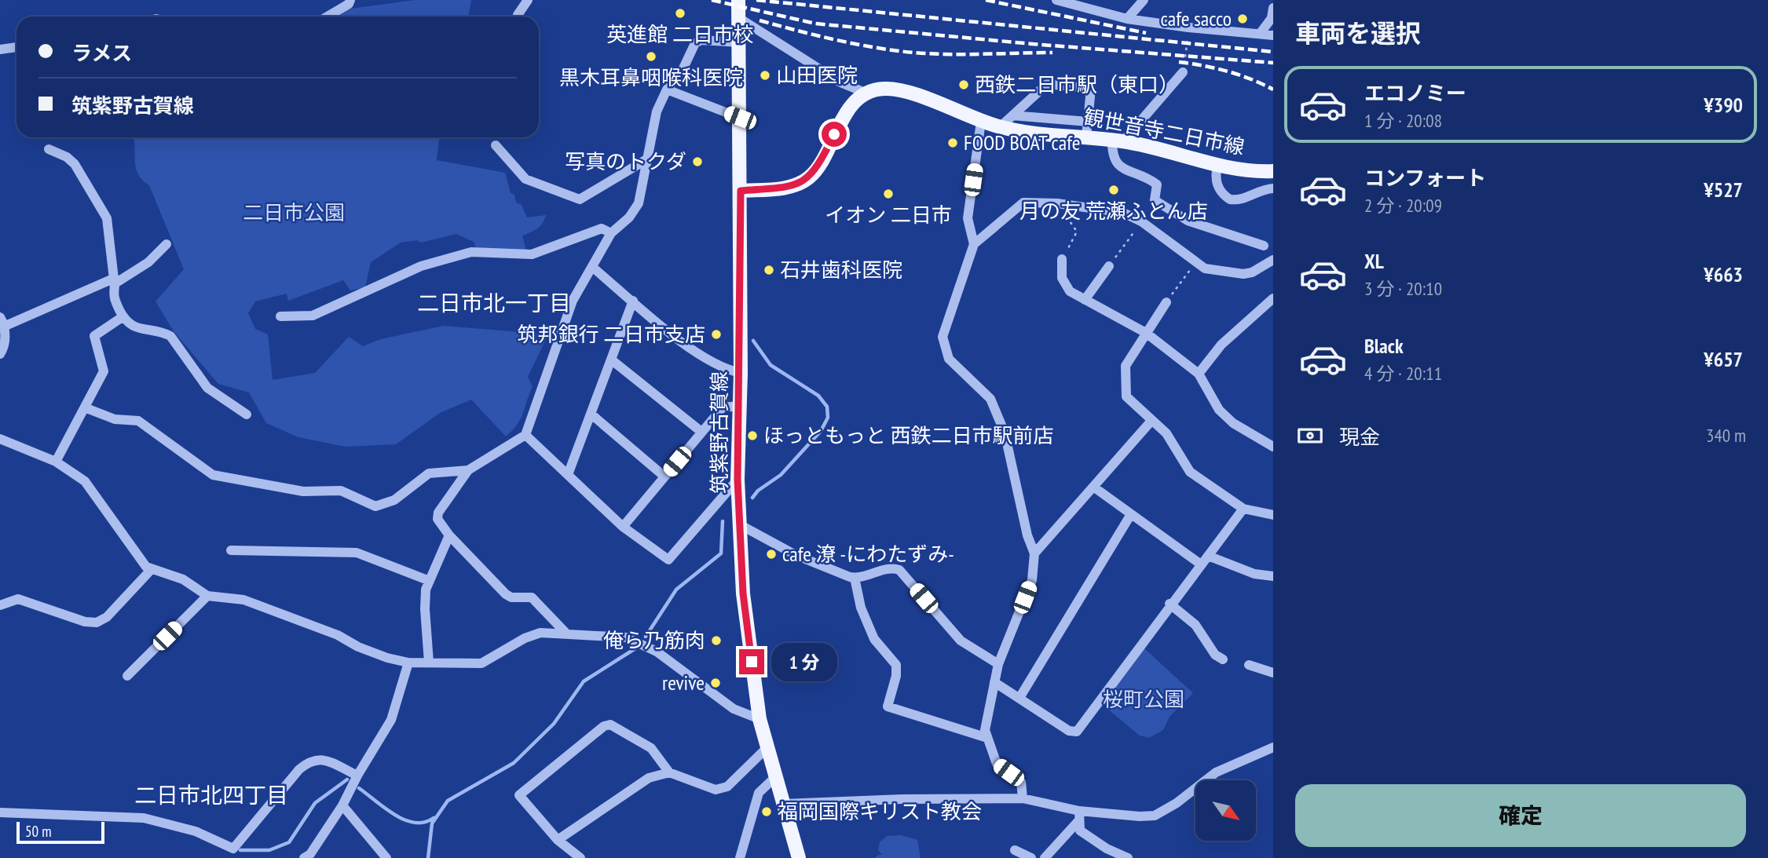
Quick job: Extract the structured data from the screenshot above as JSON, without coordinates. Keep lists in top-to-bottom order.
{
  "streets": {
    "main road": ["観世音寺二日市線", "筑紫野古賀線"]
  },
  "districts": ["二日市北一丁目", "二日市北四丁目"],
  "parks": ["二日市公園", "桜町公園"],
  "places": [
    "英進館 二日市校",
    "cafe sacco",
    "黒木耳鼻咽喉科医院",
    "山田医院",
    "西鉄二日市駅（東口）",
    "FOOD BOAT cafe",
    "写真のトクダ",
    "月の友 荒瀬ふとん店",
    "イオン 二日市",
    "石井歯科医院",
    "筑邦銀行 二日市支店",
    "ほっともっと 西鉄二日市駅前店",
    "cafe 潦 -にわたずみ-",
    "俺ら乃筋肉",
    "revive",
    "福岡国際キリスト教会"
  ],
  "scale_bar": "50 m",
  "north": "bottom right",
  "page": {
    "heading": "車両を選択",
    "banner": ["ラメス", "筑紫野古賀線"],
    "list": [
      {
        "name": "エコノミー",
        "note": "1 分 · 20:08",
        "value": "¥390"
      },
      {
        "name": "コンフォート",
        "note": "2 分 · 20:09",
        "value": "¥527"
      },
      {
        "name": "XL",
        "note": "3 分 · 20:10",
        "value": "¥663"
      },
      {
        "name": "Black",
        "note": "4 分 · 20:11",
        "value": "¥657"
      }
    ],
    "pay": ["現金", "340 m"],
    "bubble": "1 分",
    "buttons": "確定",
    "scale": "50 m"
  }
}
